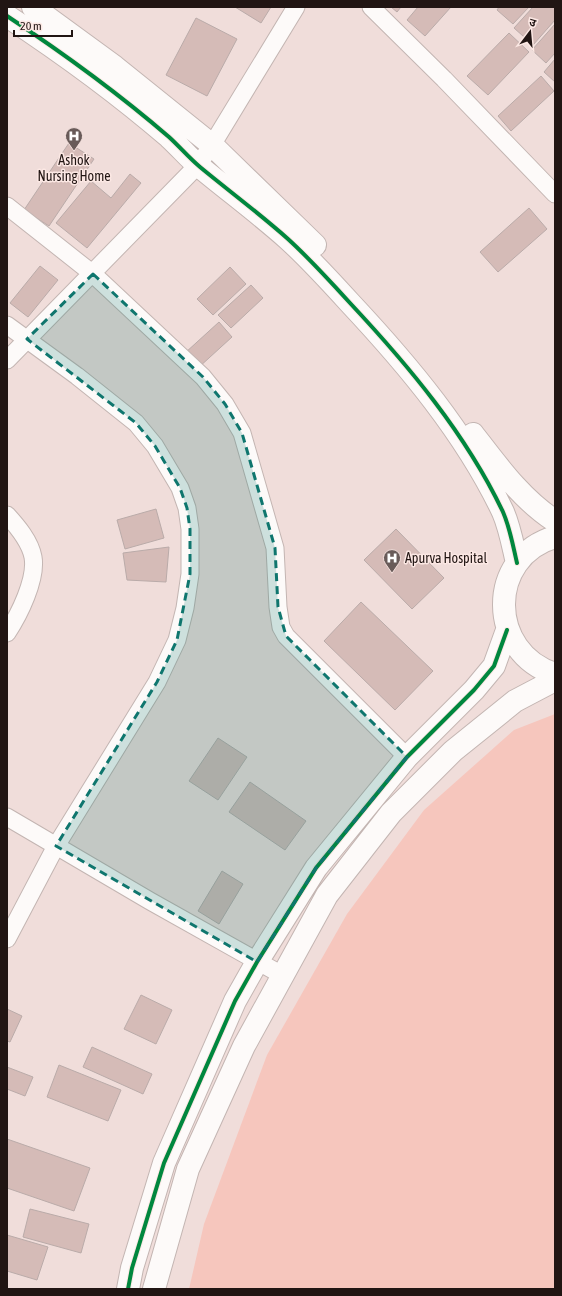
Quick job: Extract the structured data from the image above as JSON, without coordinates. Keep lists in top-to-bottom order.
{
  "places": {
    "hospital": ["Ashok Nursing Home", "Apurva Hospital"]
  },
  "scale_bar": "20 m",
  "north": "top"
}
